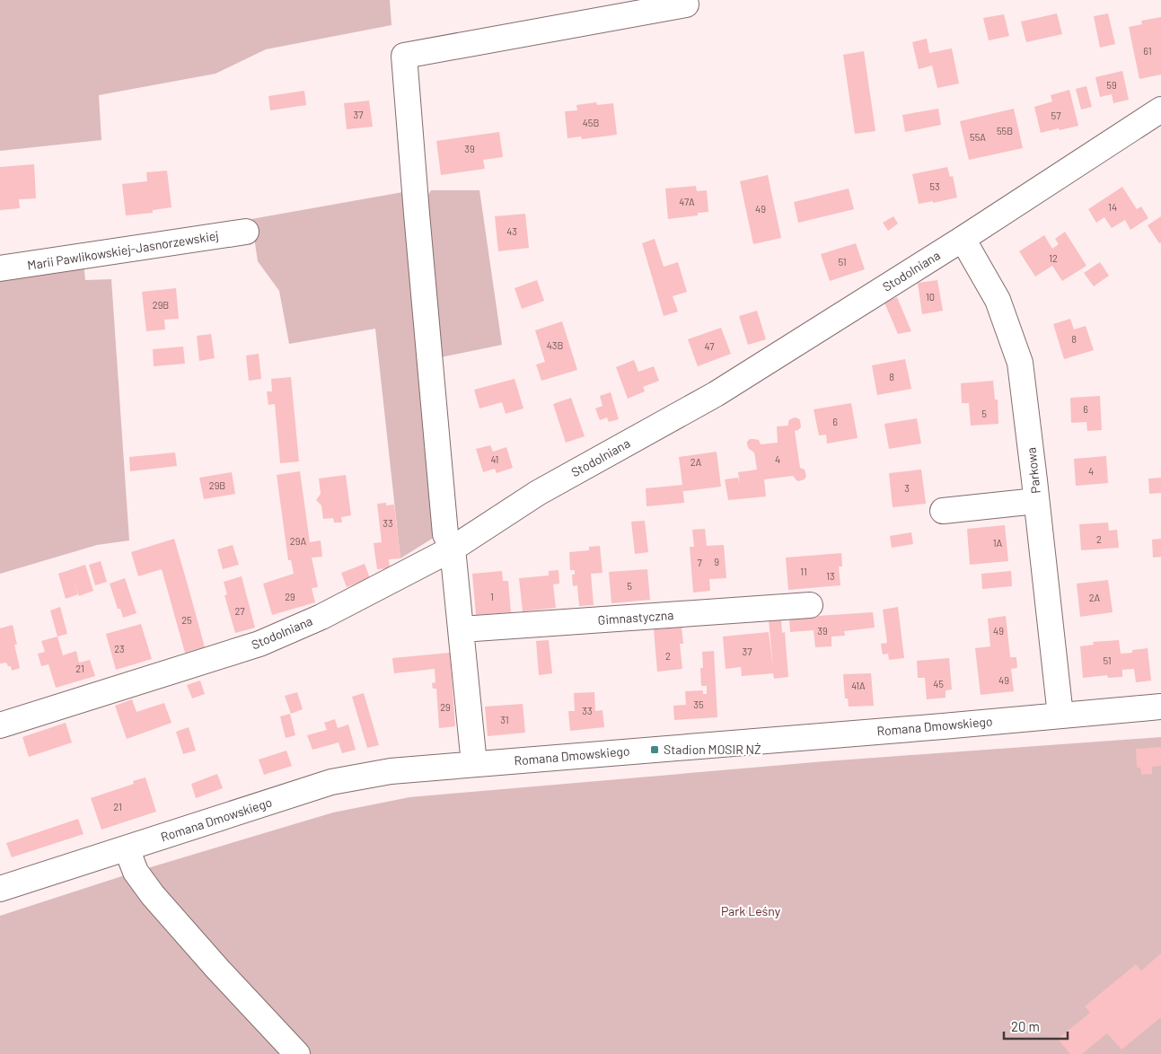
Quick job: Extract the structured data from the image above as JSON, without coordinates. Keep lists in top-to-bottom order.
{
  "streets": {
    "street": [
      "Marii Pawlikowskiej-Jasnorzewskiej",
      "Stodolniana",
      "Parkowa",
      "Gimnastyczna",
      "Romana Dmowskiego"
    ]
  },
  "crossings": [
    ["Stodolniana", "Parkowa"],
    ["Parkowa", "Romana Dmowskiego"]
  ],
  "parks": ["Park Leśny"],
  "places": {
    "transit": ["Stadion MOSIR NŻ"]
  },
  "house_numbers": [
    "61",
    "59",
    "37",
    "57",
    "45B",
    "55B",
    "55A",
    "39",
    "53",
    "47A",
    "14",
    "49",
    "43",
    "12",
    "51",
    "10",
    "29B",
    "8",
    "43B",
    "47",
    "8",
    "6",
    "5",
    "6",
    "41",
    "4",
    "2A",
    "4",
    "29B",
    "3",
    "33",
    "2",
    "29A",
    "1A",
    "9",
    "7",
    "11",
    "13",
    "5",
    "29",
    "1",
    "2A",
    "27",
    "25",
    "39",
    "49",
    "23",
    "37",
    "2",
    "51",
    "21",
    "49",
    "45",
    "41A",
    "35",
    "29",
    "33",
    "31",
    "21"
  ],
  "scale_bar": "20 m"
}
